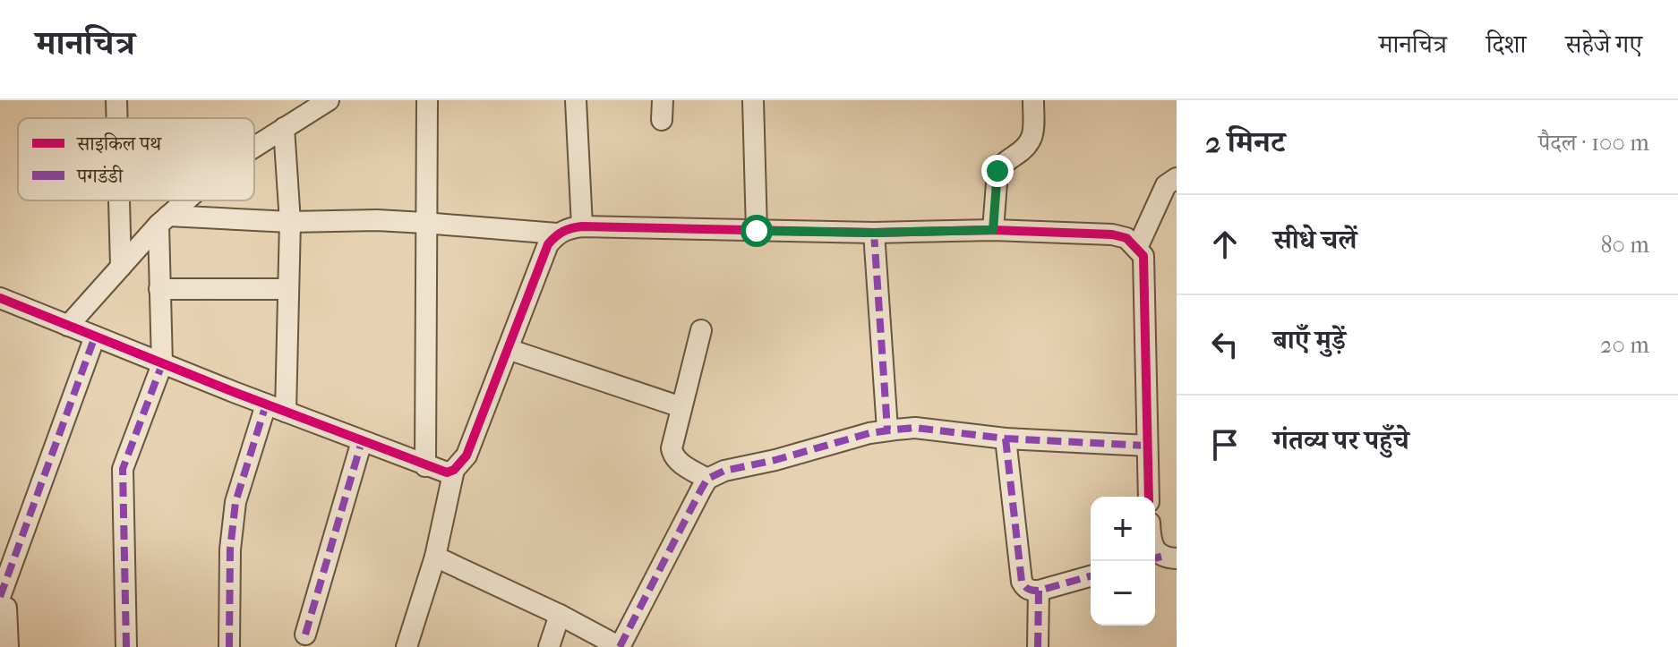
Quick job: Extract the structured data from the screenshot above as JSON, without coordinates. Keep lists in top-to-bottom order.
{
  "legend": ["साइकिल पथ", "पगडंडी"],
  "page": {
    "header": "मानचित्र",
    "nav": ["मानचित्र", "दिशा", "सहेजे गए"],
    "heading": ["2 मिनट", "पैदल · 100 m"],
    "list": [
      ["सीधे चलें", "80 m"],
      ["बाएँ मुड़ें", "20 m"],
      "गंतव्य पर पहुँचे"
    ],
    "map_buttons": ["+", "−"]
  }
}
